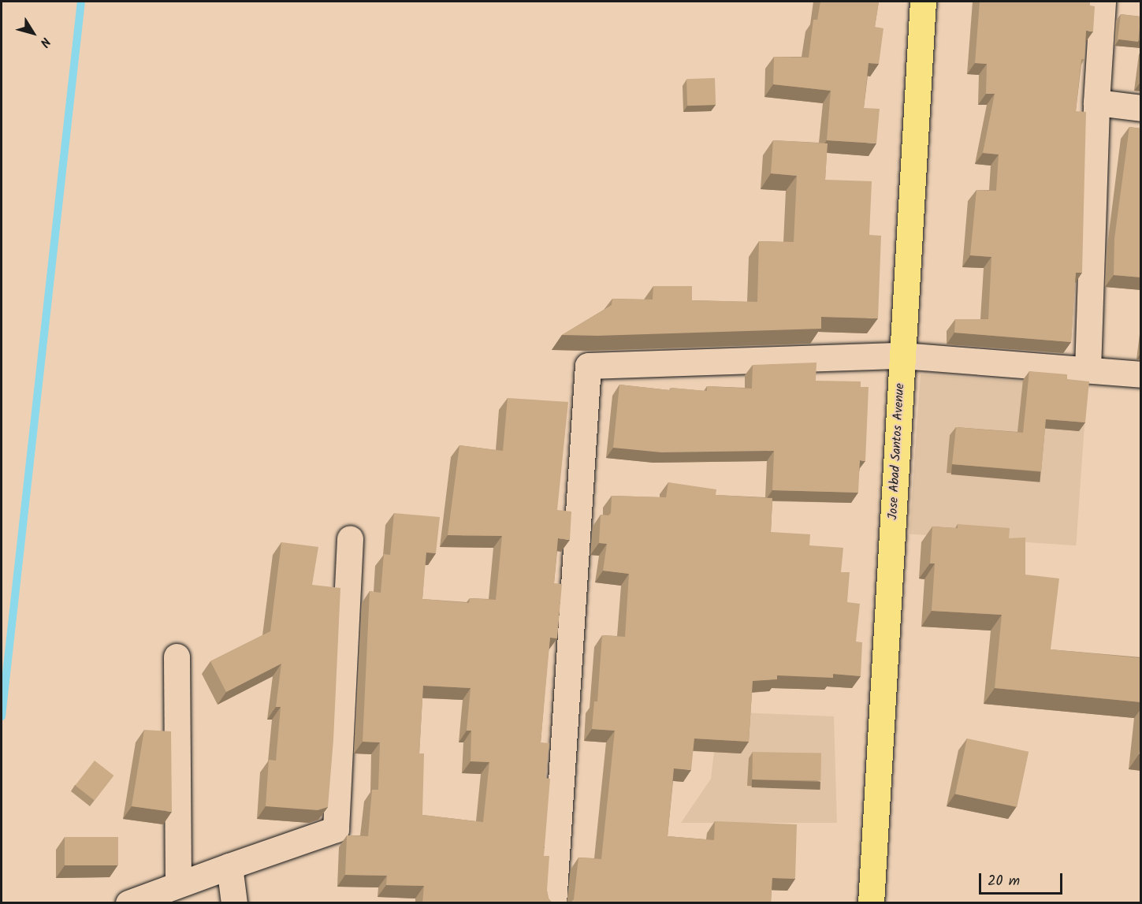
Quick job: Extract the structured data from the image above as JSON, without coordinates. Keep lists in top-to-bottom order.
{
  "streets": {
    "highway": ["Jose Abad Santos Avenue"]
  },
  "scale_bar": "20 m",
  "north": "bottom right"
}
